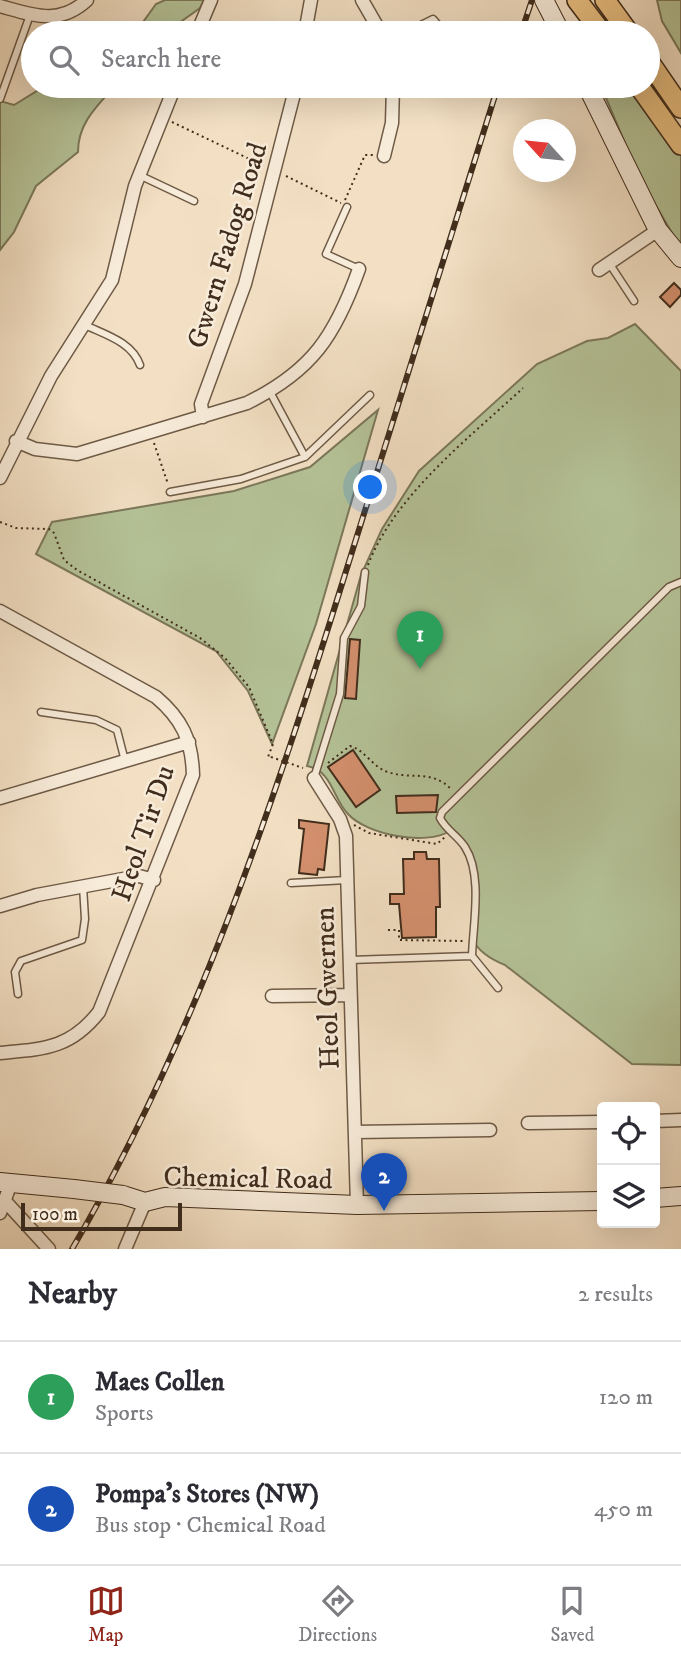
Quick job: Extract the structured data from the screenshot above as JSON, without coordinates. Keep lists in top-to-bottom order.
{
  "streets": {
    "street": [
      "Gwern Fadog Road",
      "Heol Tir Du",
      "Heol Gwernen",
      "Chemical Road"
    ]
  },
  "crossings": [
    ["Heol Gwernen", "Chemical Road"]
  ],
  "scale_bar": "100 m",
  "north": "top left",
  "page": {
    "search": "Search here",
    "pins": ["1", "2"],
    "scale": "100 m",
    "heading": ["Nearby", "2 results"],
    "list": [
      {
        "mark": "1",
        "name": "Maes Collen",
        "note": "Sports",
        "value": "120 m"
      },
      {
        "mark": "2",
        "name": "Pompa's Stores (NW)",
        "note": "Bus stop · Chemical Road",
        "value": "450 m"
      }
    ],
    "nav": ["Map", "Directions", "Saved"]
  }
}
